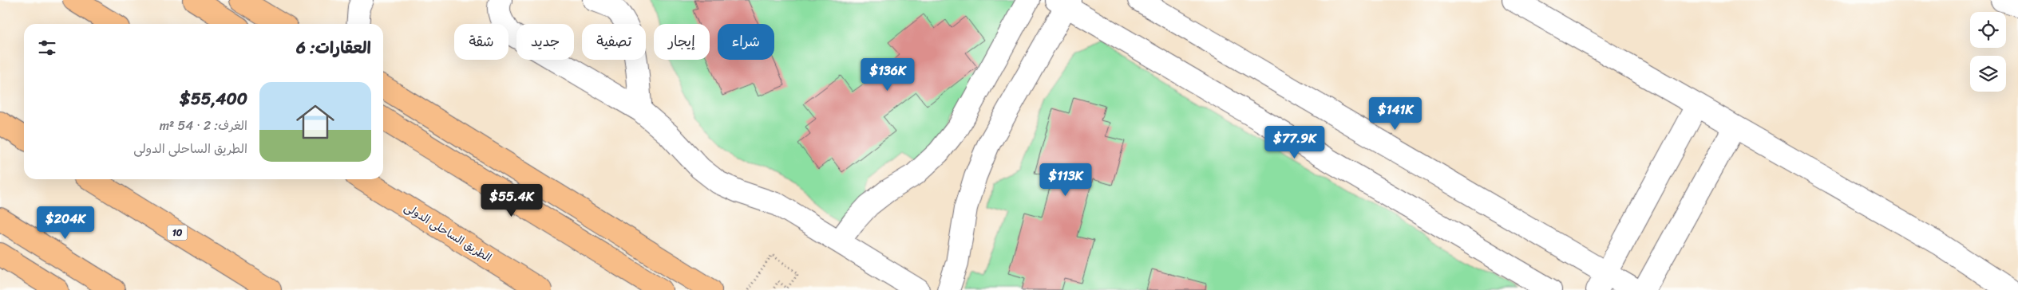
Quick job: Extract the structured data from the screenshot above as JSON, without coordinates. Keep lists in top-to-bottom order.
{
  "streets": {
    "main road": ["10", "الطريق الساحلى الدولى"]
  },
  "page": {
    "chip": [
      "شراء",
      "إيجار",
      "تصفية",
      "جديد",
      "شقة"
    ],
    "heading": "العقارات: 6",
    "price": [
      "$136K",
      "$141K",
      "$77.9K",
      "$113K",
      "$55.4K",
      "$204K"
    ],
    "list": [
      {
        "name": "$55,400",
        "note": "الغرف: 2 · 54 m² · الطريق الساحلى الدولى"
      }
    ]
  }
}
